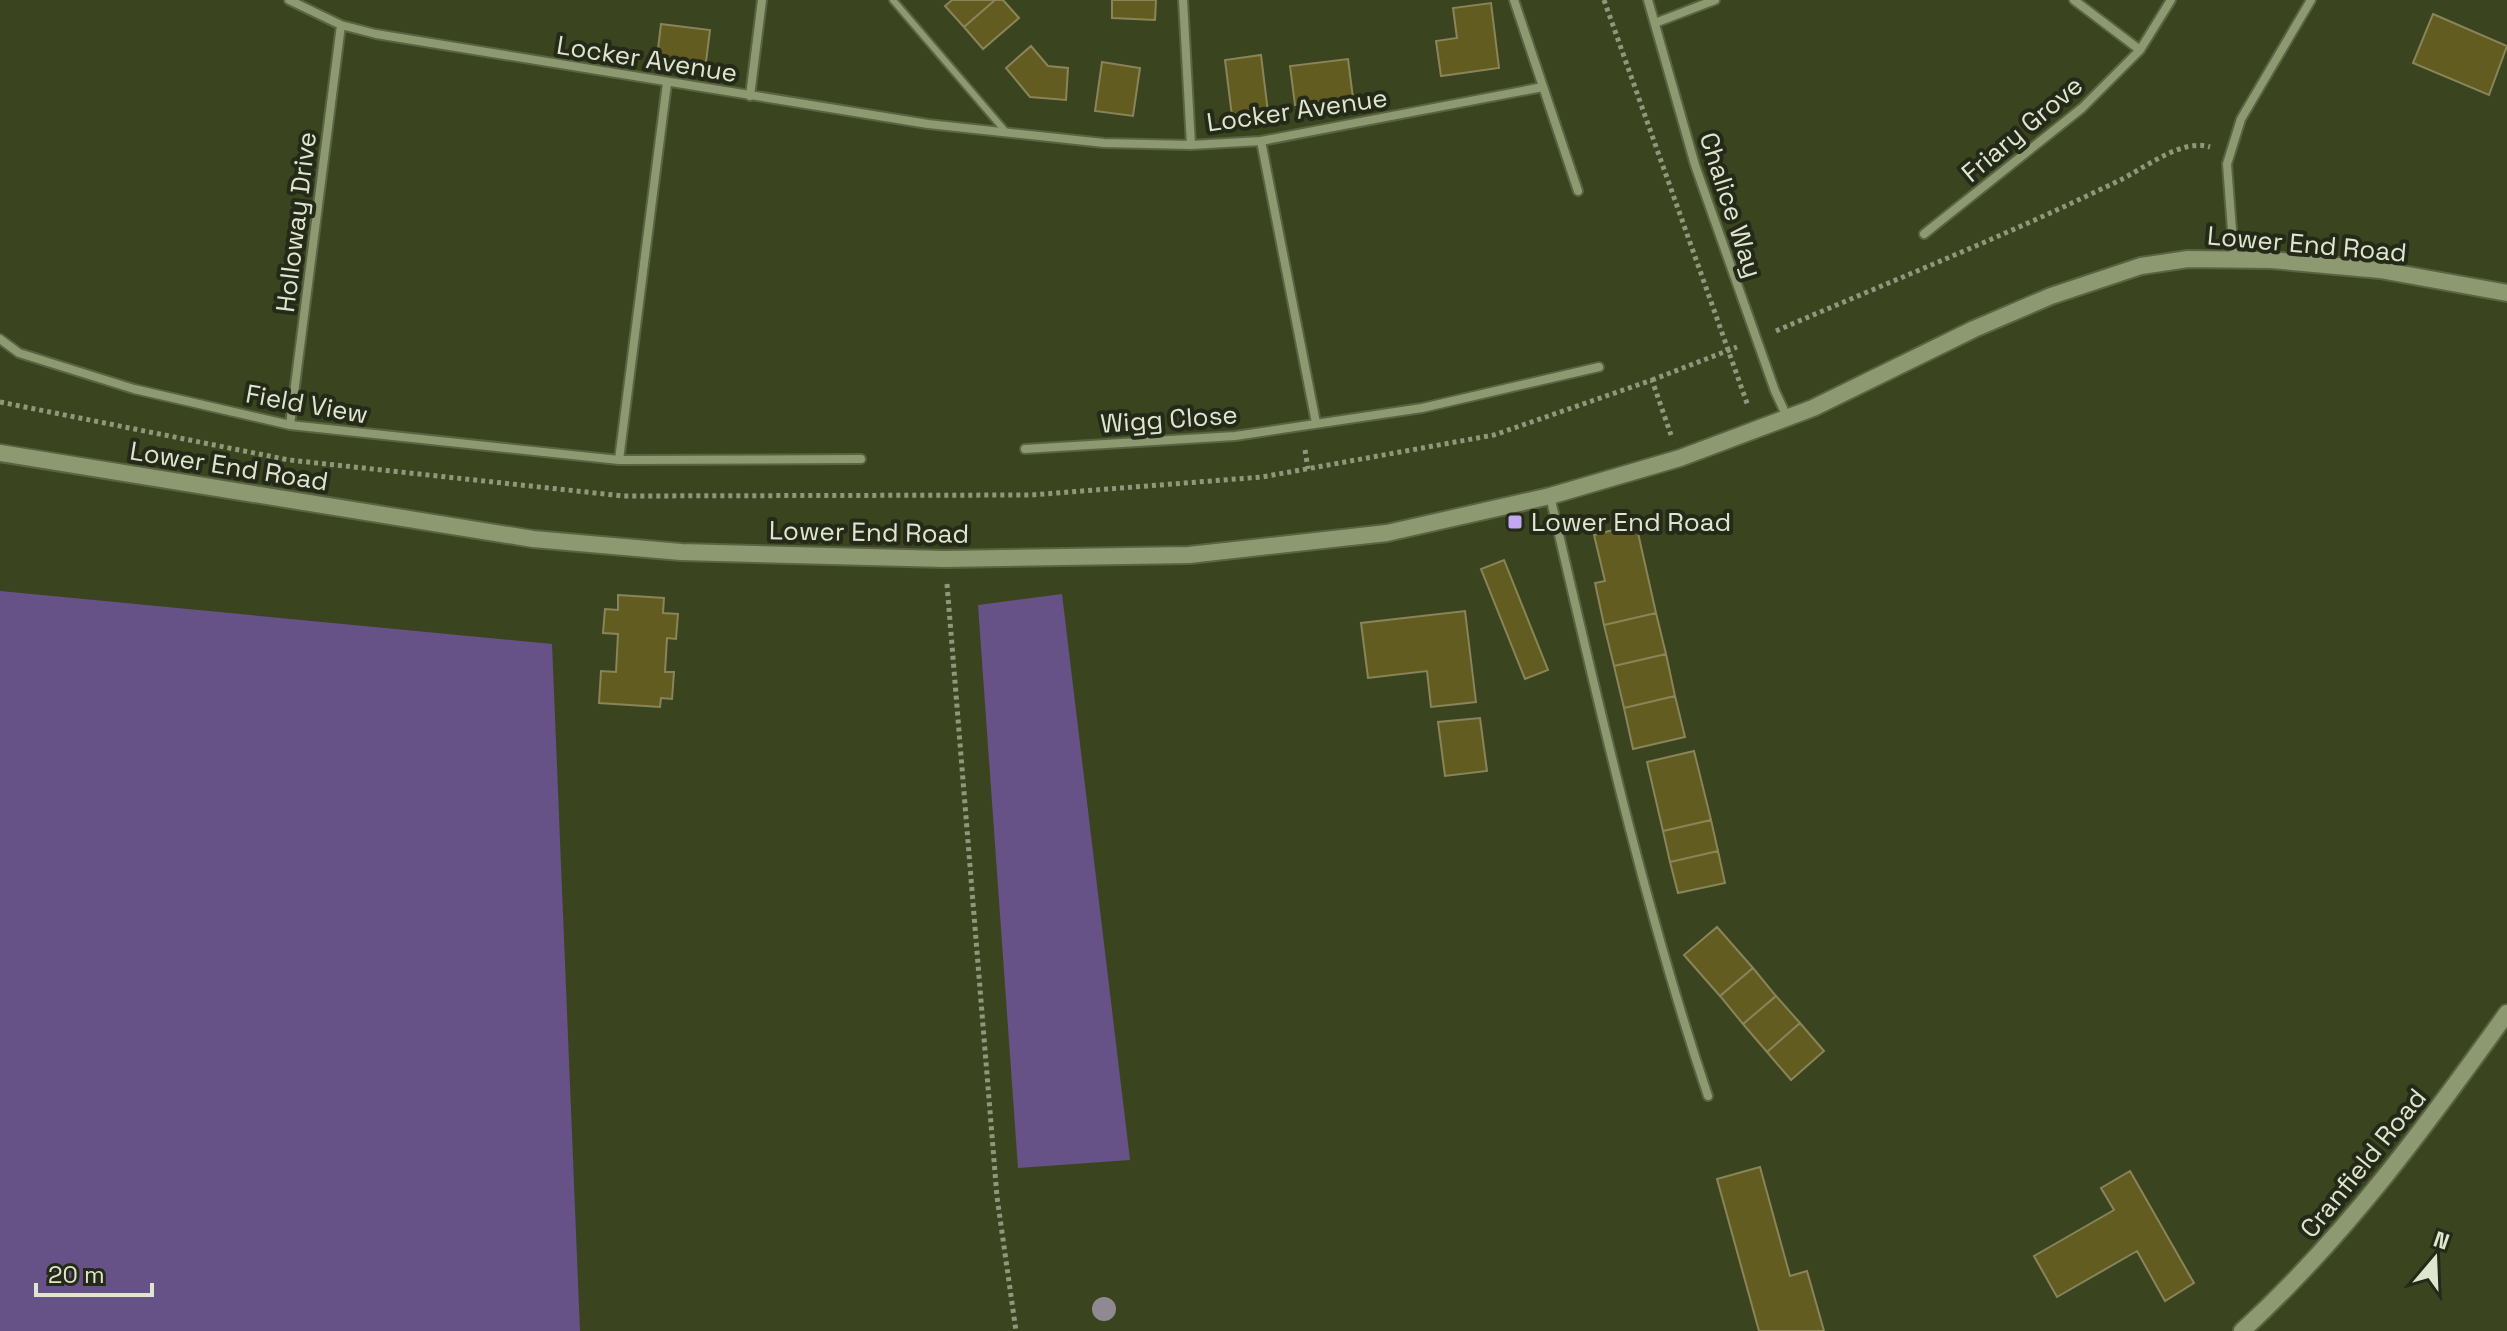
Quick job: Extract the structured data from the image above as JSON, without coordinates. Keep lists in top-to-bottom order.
{
  "streets": {
    "street": [
      "Locker Avenue",
      "Friary Grove",
      "Chalice Way",
      "Holloway Drive",
      "Lower End Road",
      "Field View",
      "Wigg Close",
      "Cranfield Road"
    ]
  },
  "crossings": [
    ["Locker Avenue", "Holloway Drive"],
    ["Chalice Way", "Lower End Road"],
    ["Holloway Drive", "Field View"]
  ],
  "places": {
    "transit": ["Lower End Road"]
  },
  "scale_bar": "20 m",
  "north": "top"
}
